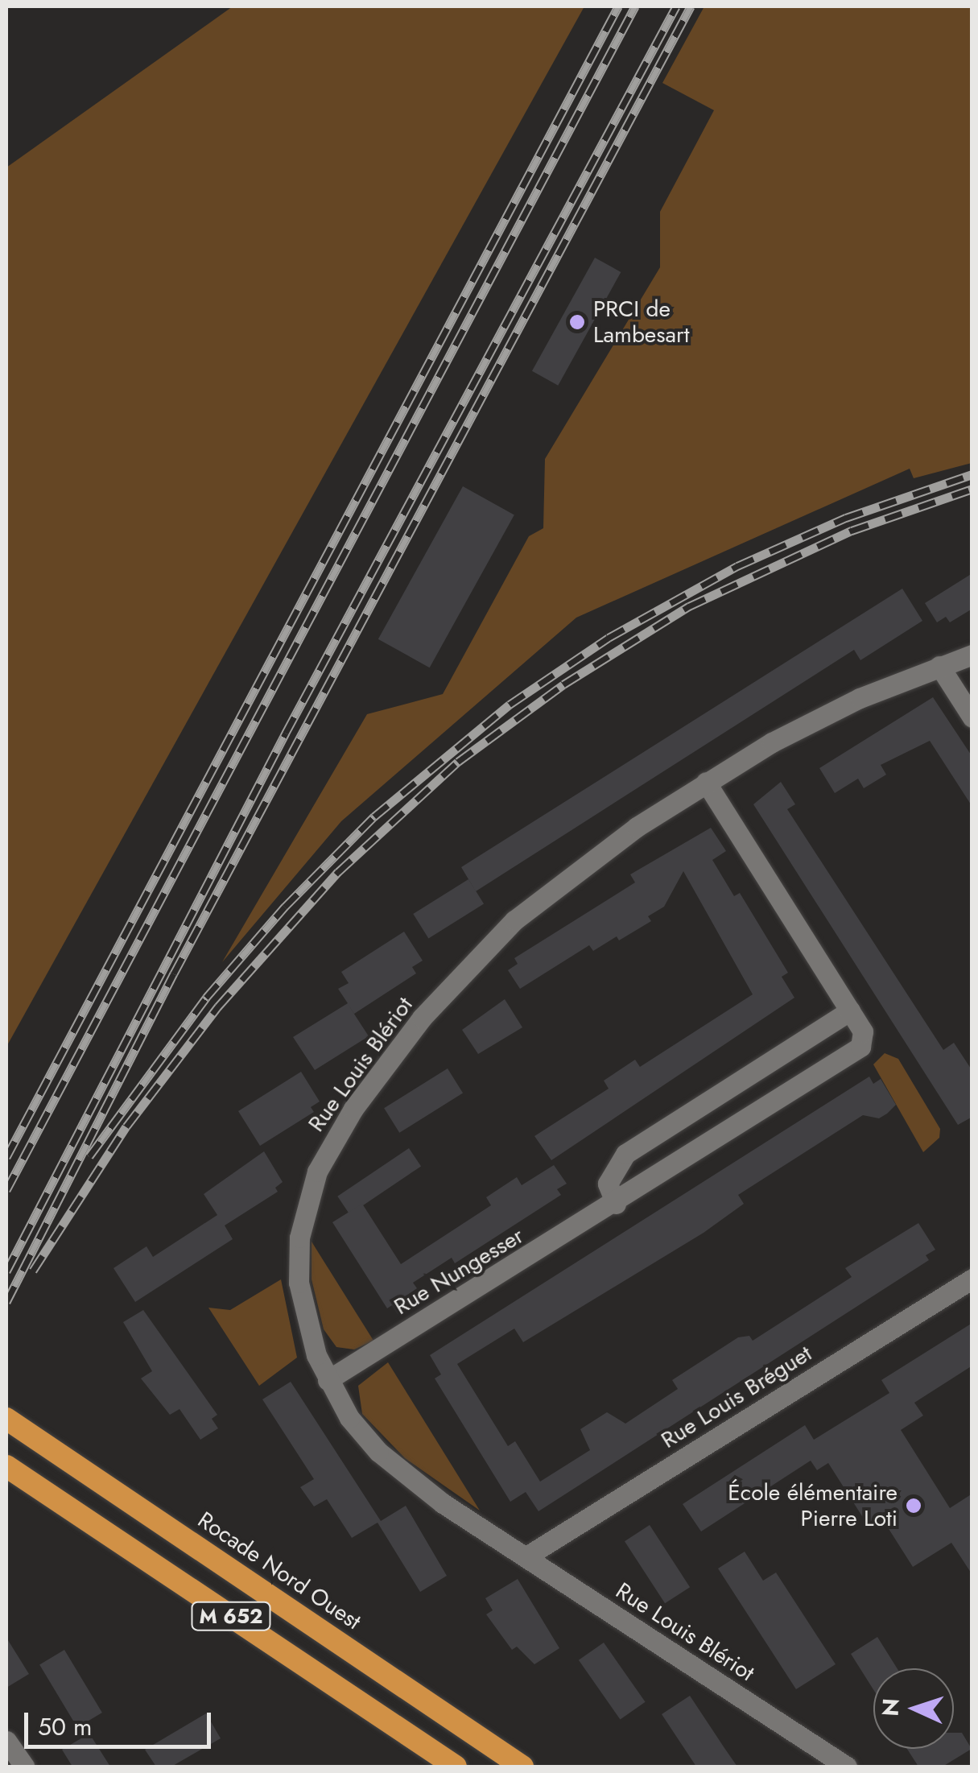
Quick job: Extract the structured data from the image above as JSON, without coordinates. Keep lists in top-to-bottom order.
{
  "streets": {
    "highway": ["Rocade Nord Ouest", "M 652"],
    "street": ["Rue Louis Blériot", "Rue Nungesser", "Rue Louis Bréguet"]
  },
  "crossings": [
    ["Rue Louis Blériot", "Rue Nungesser"],
    ["Rue Louis Blériot", "Rue Louis Bréguet"]
  ],
  "places": ["PRCI de Lambesart", "École élémentaire Pierre Loti"],
  "scale_bar": "50 m",
  "north": "left"
}
